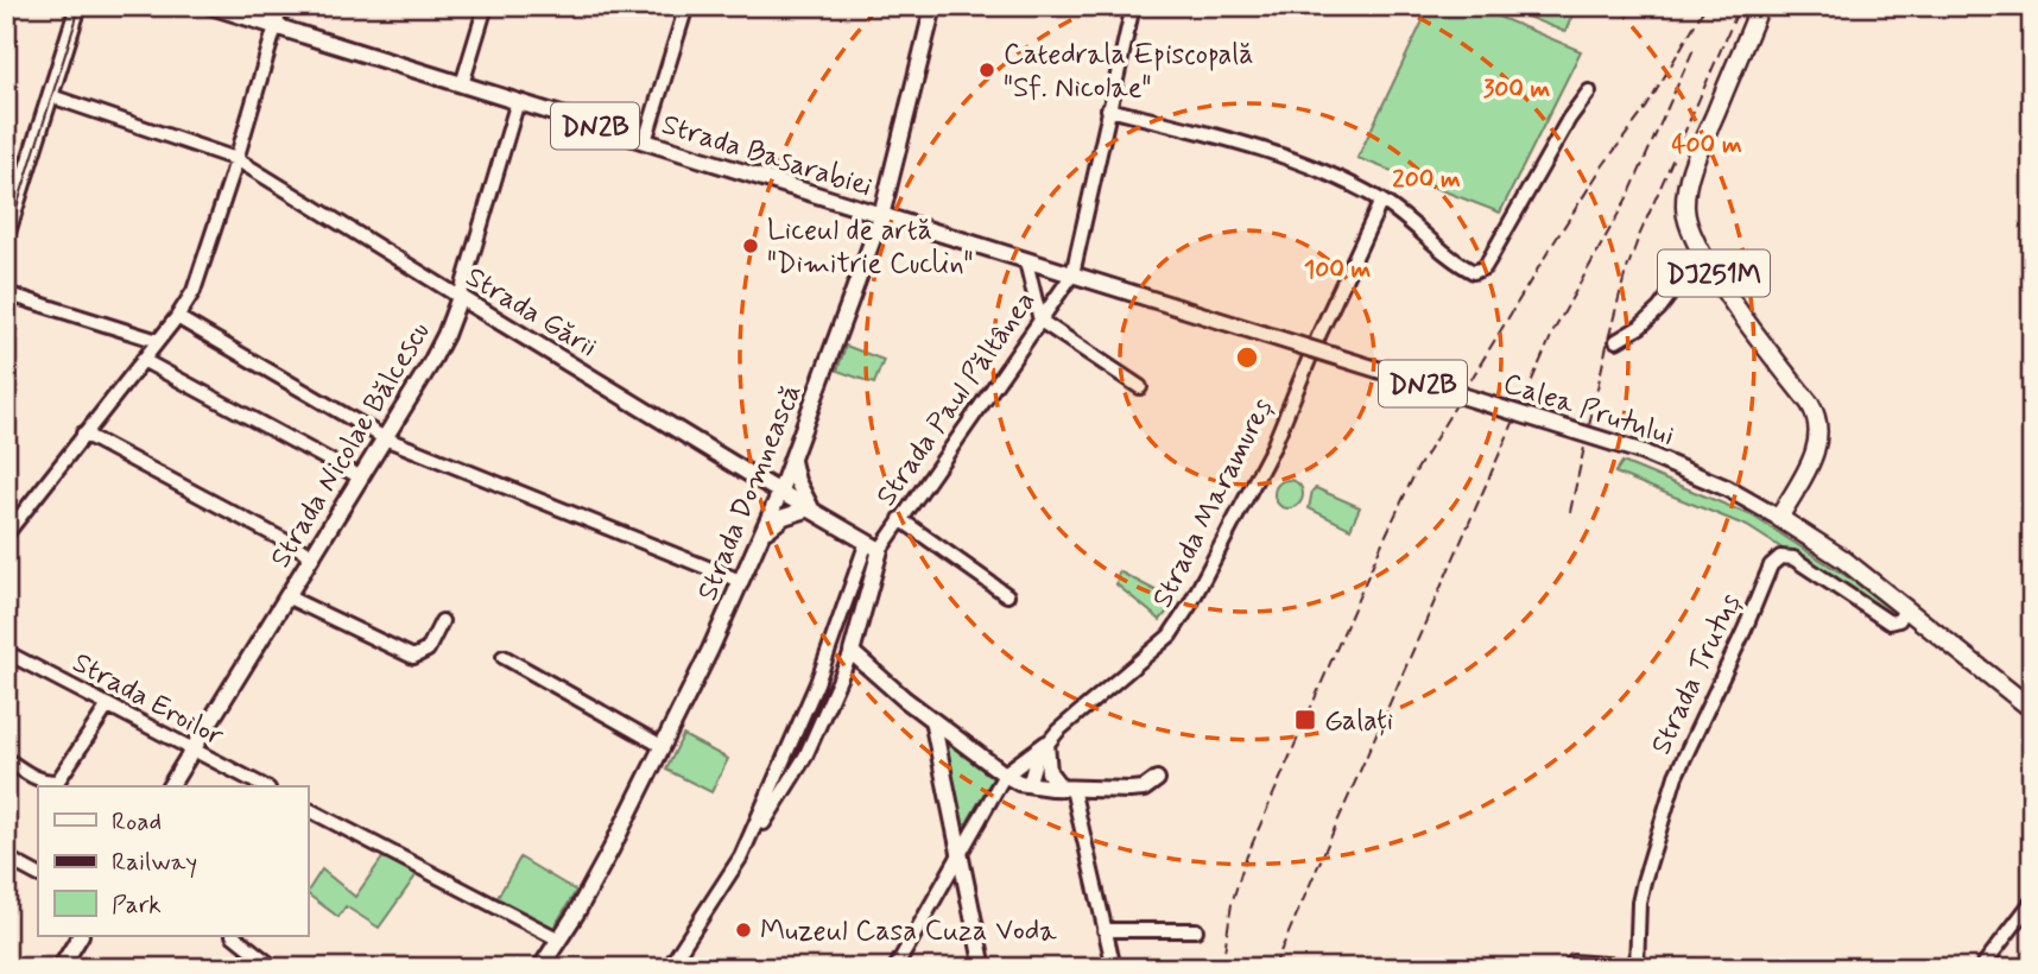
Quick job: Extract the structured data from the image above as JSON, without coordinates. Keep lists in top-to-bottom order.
{
  "streets": {
    "highway": ["DN2B", "DJ251M", "Calea Prutului"],
    "main road": [
      "Strada Basarabiei",
      "Strada Gării",
      "Strada Nicolae Bălcescu",
      "Strada Domnească"
    ],
    "street": [
      "Strada Paul Păltânea",
      "Strada Maramureș",
      "Strada Trutuș",
      "Strada Eroilor"
    ]
  },
  "crossings": [
    ["Strada Basarabiei", "Calea Prutului"],
    ["Strada Basarabiei", "Strada Nicolae Bălcescu"],
    ["Strada Basarabiei", "Strada Domnească"],
    ["DJ251M", "Calea Prutului"],
    ["Strada Gării", "Strada Paul Păltânea"],
    ["Strada Gării", "Strada Nicolae Bălcescu"],
    ["Strada Gării", "Strada Domnească"],
    ["Strada Paul Păltânea", "Calea Prutului"],
    ["Calea Prutului", "Strada Domnească"],
    ["Calea Prutului", "Strada Trutuș"],
    ["Strada Nicolae Bălcescu", "Strada Eroilor"]
  ],
  "places": {
    "other": ["Catedrala Episcopală \"Sf. Nicolae\"", "Liceul de artă \"Dimitrie Cuclin\"", "Muzeul Casa Cuza Voda"],
    "transit": ["Galați"]
  },
  "legend": ["Road", "Railway", "Park"],
  "rings": [
    "300 m",
    "400 m",
    "200 m",
    "100 m"
  ]
}
